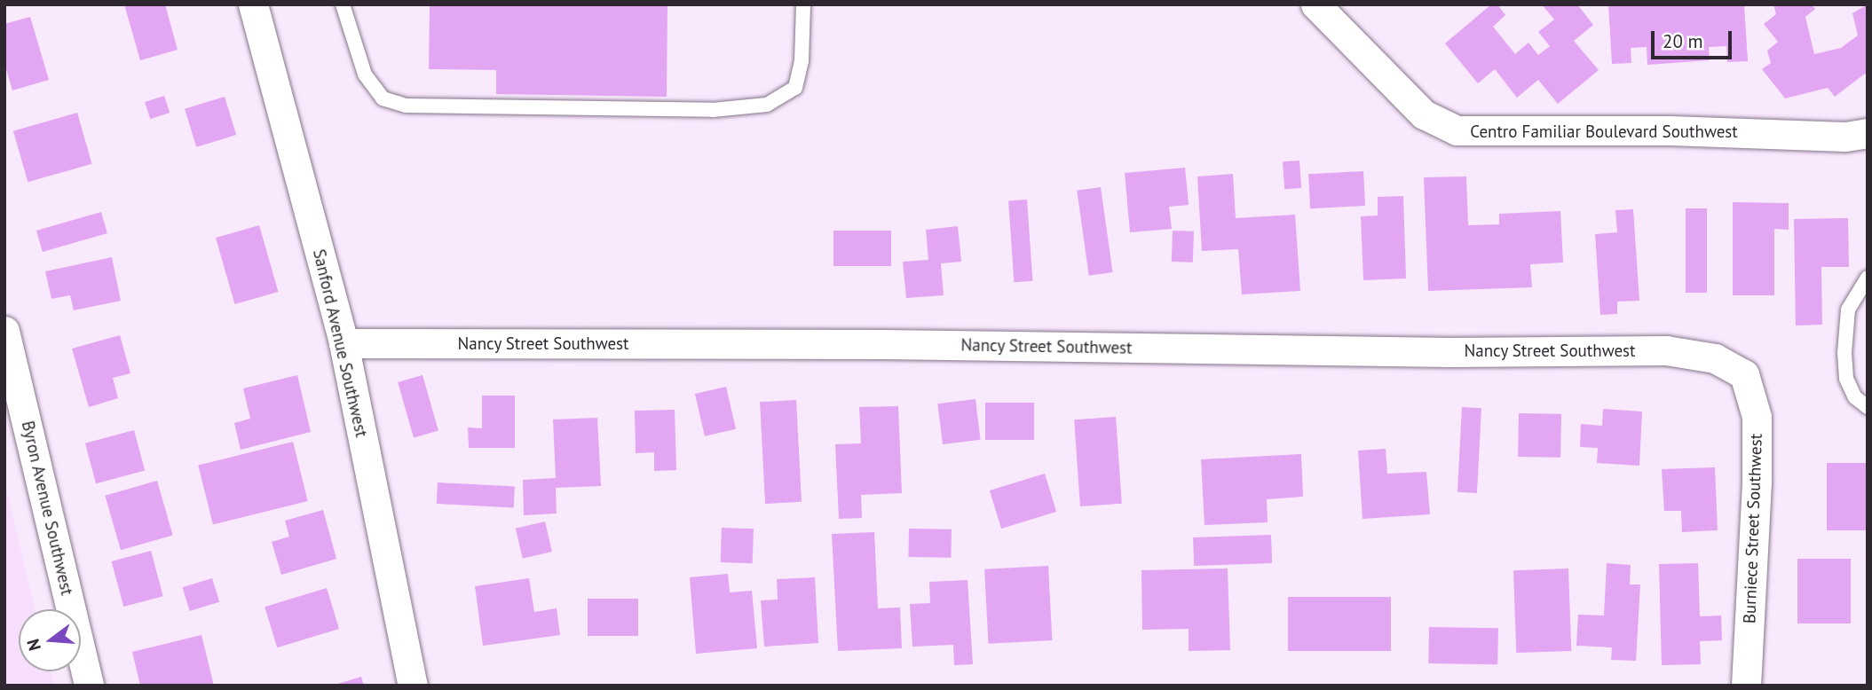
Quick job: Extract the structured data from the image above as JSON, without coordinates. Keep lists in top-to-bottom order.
{
  "streets": {
    "street": [
      "Centro Familiar Boulevard Southwest",
      "Sanford Avenue Southwest",
      "Nancy Street Southwest",
      "Byron Avenue Southwest",
      "Burniece Street Southwest"
    ]
  },
  "crossings": [
    ["Sanford Avenue Southwest", "Nancy Street Southwest"],
    ["Nancy Street Southwest", "Burniece Street Southwest"]
  ],
  "scale_bar": "20 m",
  "north": "left"
}
